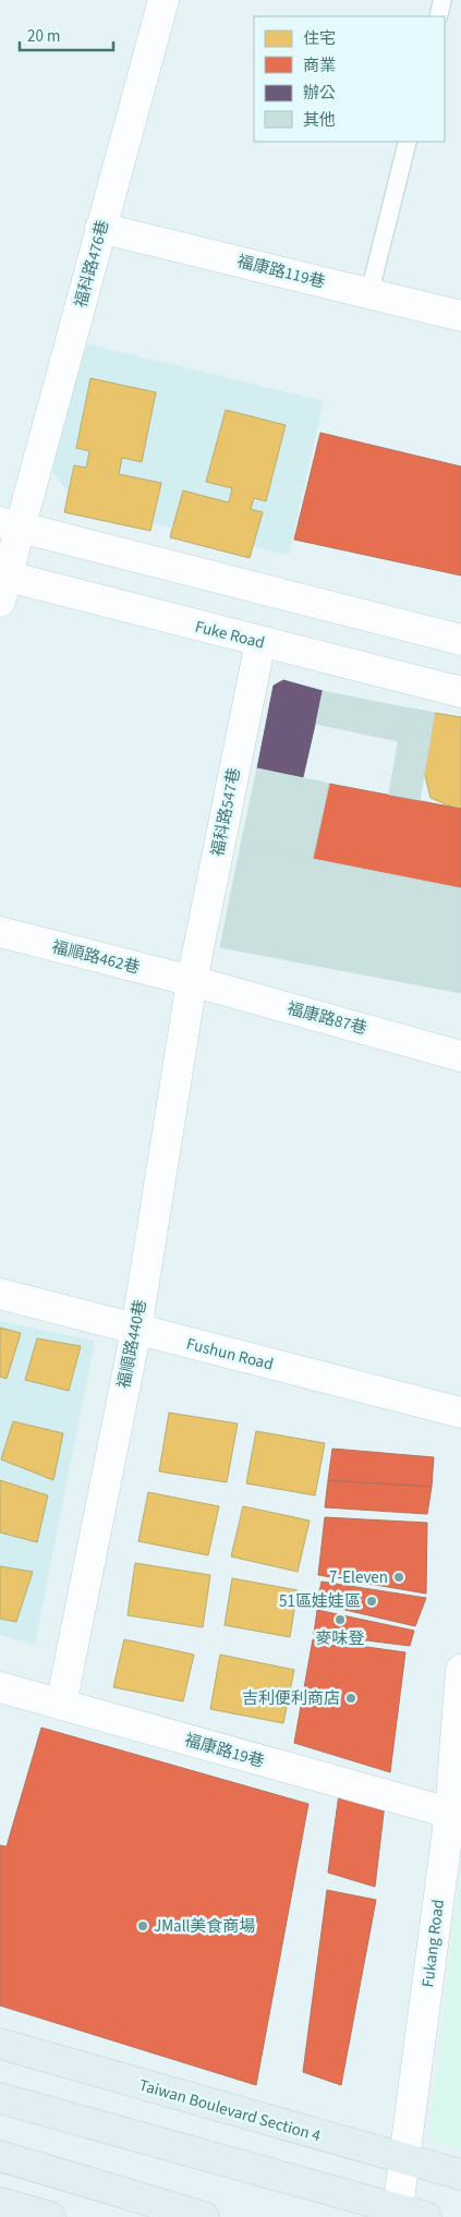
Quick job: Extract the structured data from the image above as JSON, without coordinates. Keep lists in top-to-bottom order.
{
  "streets": {
    "main road": ["Taiwan Boulevard Section 4"],
    "street": [
      "福科路476巷",
      "福康路119巷",
      "Fuke Road",
      "福科路547巷",
      "福順路462巷",
      "福康路87巷",
      "福順路440巷",
      "Fushun Road",
      "福康路19巷",
      "Fukang Road"
    ]
  },
  "crossings": [
    ["福科路476巷", "福康路119巷"],
    ["福科路476巷", "Fuke Road"],
    ["Fuke Road", "福科路547巷"],
    ["福科路547巷", "福順路462巷"],
    ["福科路547巷", "福康路87巷"],
    ["福科路547巷", "福順路440巷"],
    ["福順路462巷", "福康路87巷"],
    ["福順路462巷", "福順路440巷"],
    ["福康路87巷", "福順路440巷"],
    ["福順路440巷", "Fushun Road"],
    ["福順路440巷", "福康路19巷"],
    ["福康路19巷", "Fukang Road"],
    ["Fukang Road", "Taiwan Boulevard Section 4"]
  ],
  "places": [
    "7-Eleven",
    "51區娃娃區",
    "麥味登",
    "吉利便利商店",
    "JMall美食商場"
  ],
  "legend": [
    "住宅",
    "商業",
    "辦公",
    "其他"
  ],
  "scale_bar": "20 m"
}
